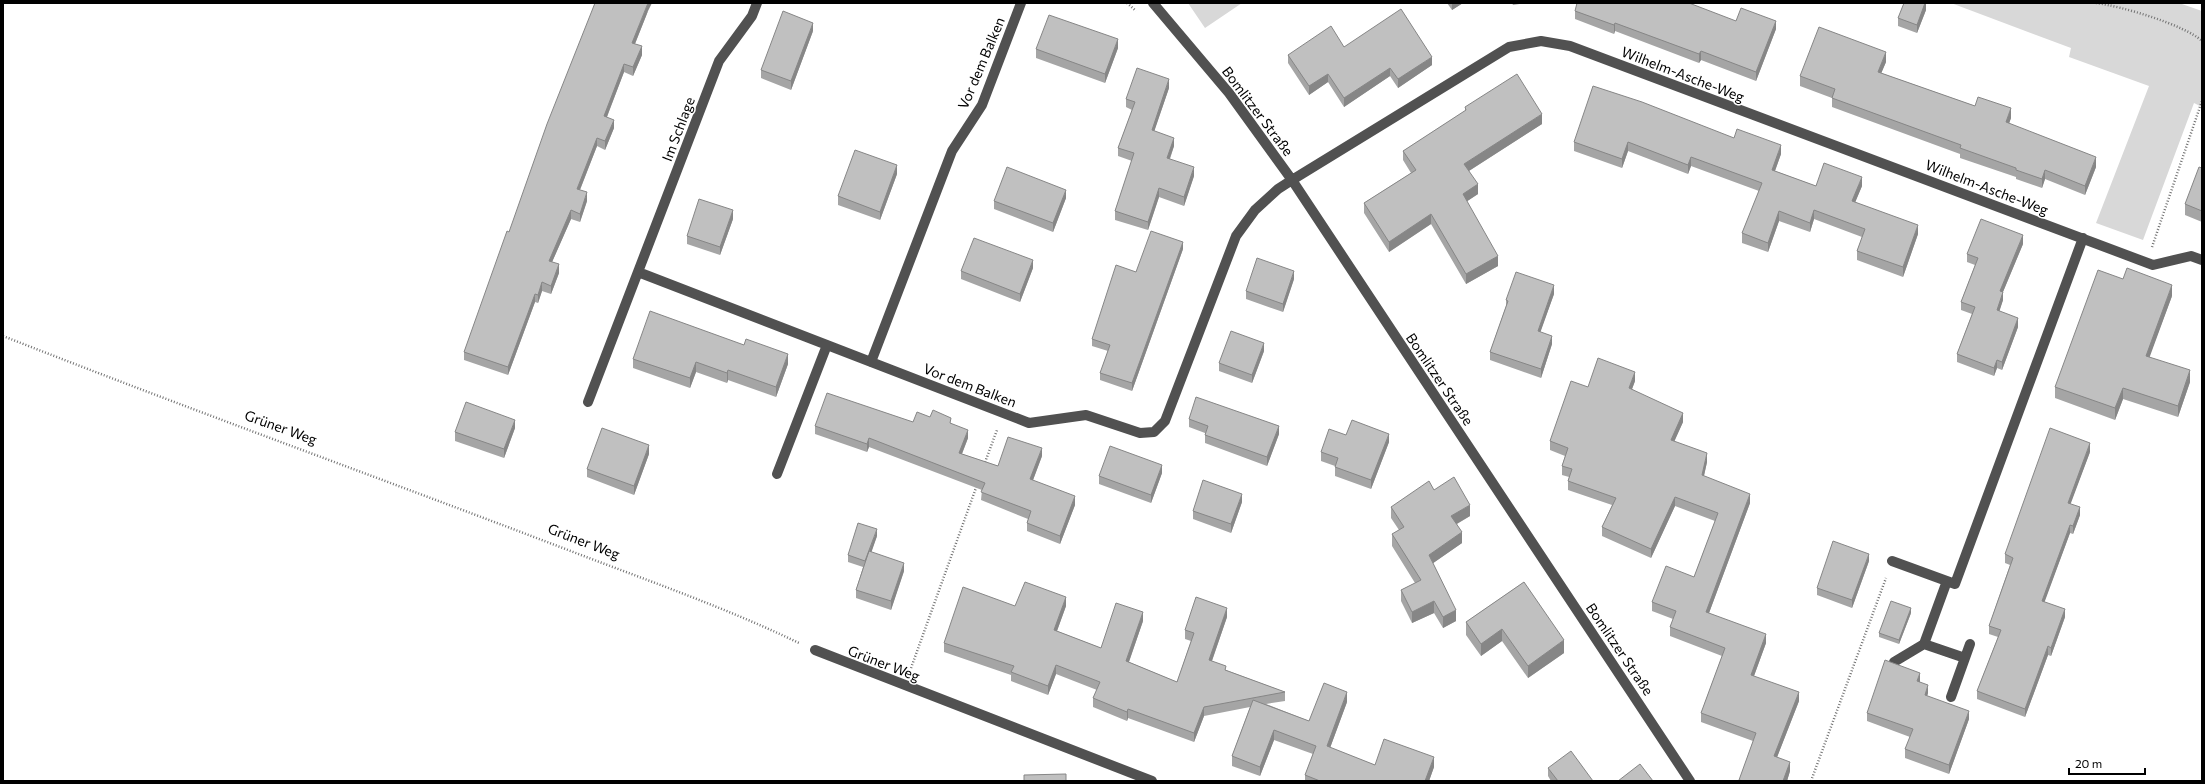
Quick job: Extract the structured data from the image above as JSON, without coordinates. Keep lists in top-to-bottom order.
{
  "streets": {
    "street": [
      "Vor dem Balken",
      "Wilhelm-Asche-Weg",
      "Bomlitzer Straße",
      "Im Schlage",
      "Grüner Weg"
    ]
  },
  "crossings": [
    ["Vor dem Balken", "Wilhelm-Asche-Weg"],
    ["Vor dem Balken", "Bomlitzer Straße"],
    ["Wilhelm-Asche-Weg", "Bomlitzer Straße"]
  ],
  "scale_bar": "20 m"
}
